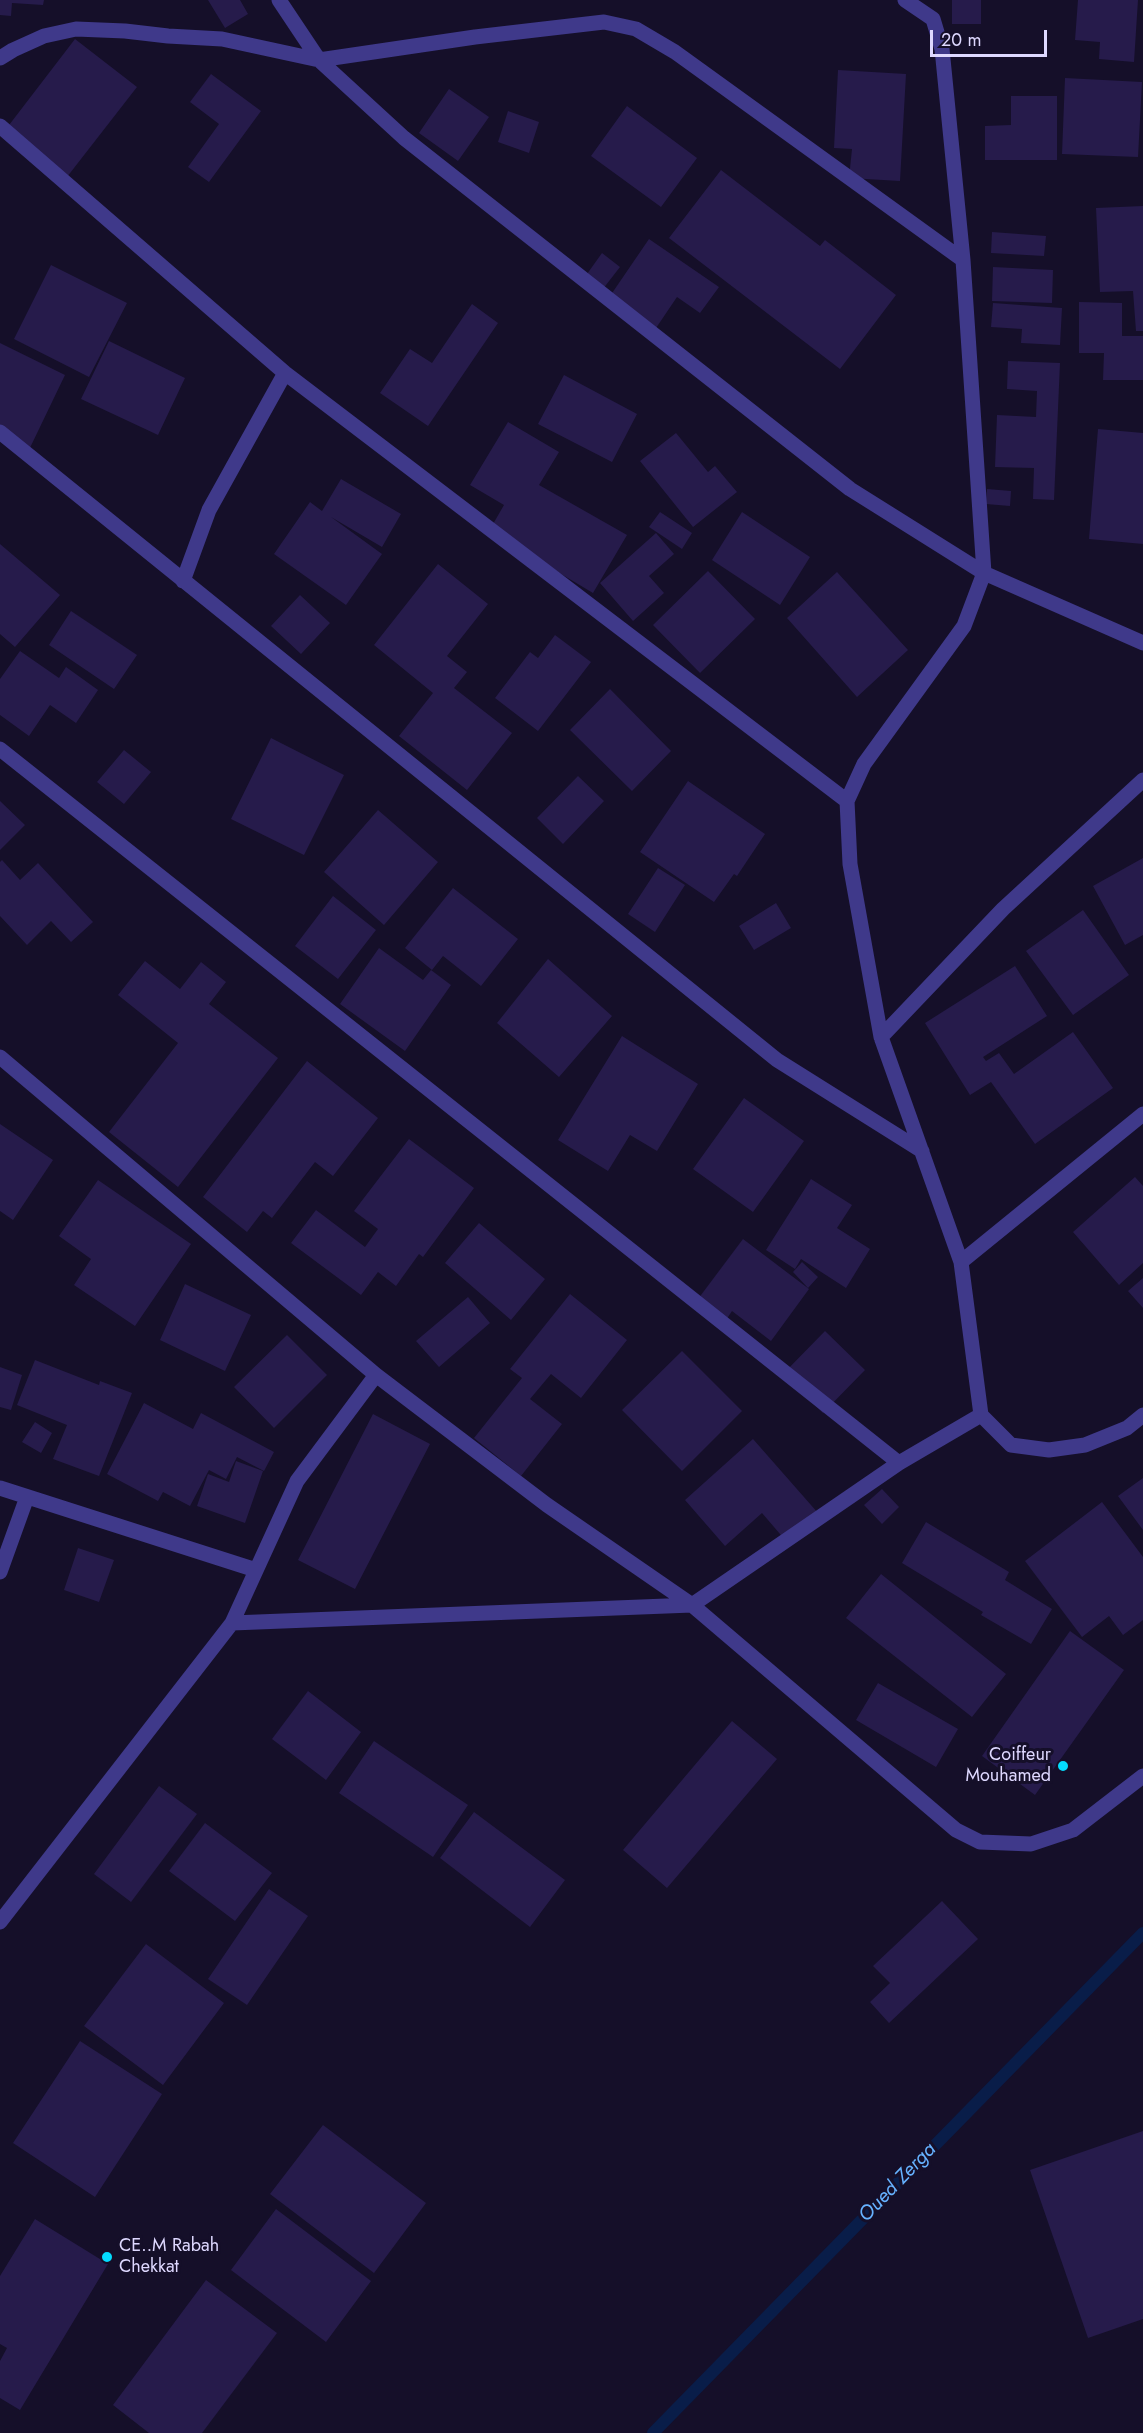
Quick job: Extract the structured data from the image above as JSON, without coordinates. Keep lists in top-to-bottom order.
{
  "water": ["Oued Zerga"],
  "places": ["Coiffeur Mouhamed", "CE..M Rabah Chekkat"],
  "scale_bar": "20 m"
}
